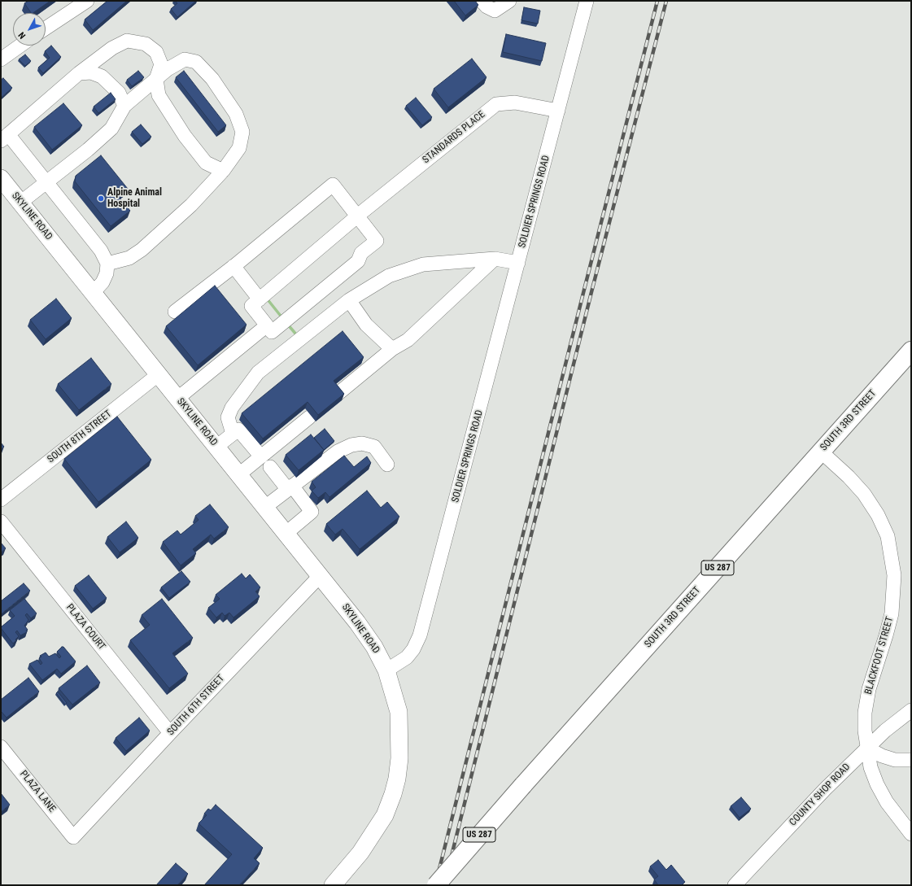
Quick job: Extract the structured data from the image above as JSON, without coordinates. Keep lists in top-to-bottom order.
{
  "streets": {
    "highway": ["SOUTH 3RD STREET", "US 287"],
    "main road": ["SKYLINE ROAD"],
    "street": [
      "STANDARDS PLACE",
      "SOLDIER SPRINGS ROAD",
      "SOUTH 8TH STREET",
      "PLAZA COURT",
      "BLACKFOOT STREET",
      "SOUTH 6TH STREET",
      "PLAZA LANE",
      "COUNTY SHOP ROAD"
    ]
  },
  "crossings": [
    ["STANDARDS PLACE", "SOLDIER SPRINGS ROAD"],
    ["SOLDIER SPRINGS ROAD", "SKYLINE ROAD"],
    ["SKYLINE ROAD", "SOUTH 8TH STREET"],
    ["SKYLINE ROAD", "SOUTH 6TH STREET"],
    ["SOUTH 3RD STREET", "BLACKFOOT STREET"],
    ["PLAZA COURT", "SOUTH 6TH STREET"],
    ["BLACKFOOT STREET", "COUNTY SHOP ROAD"],
    ["SOUTH 6TH STREET", "PLAZA LANE"]
  ],
  "places": ["Alpine Animal Hospital"],
  "north": "bottom left"
}
